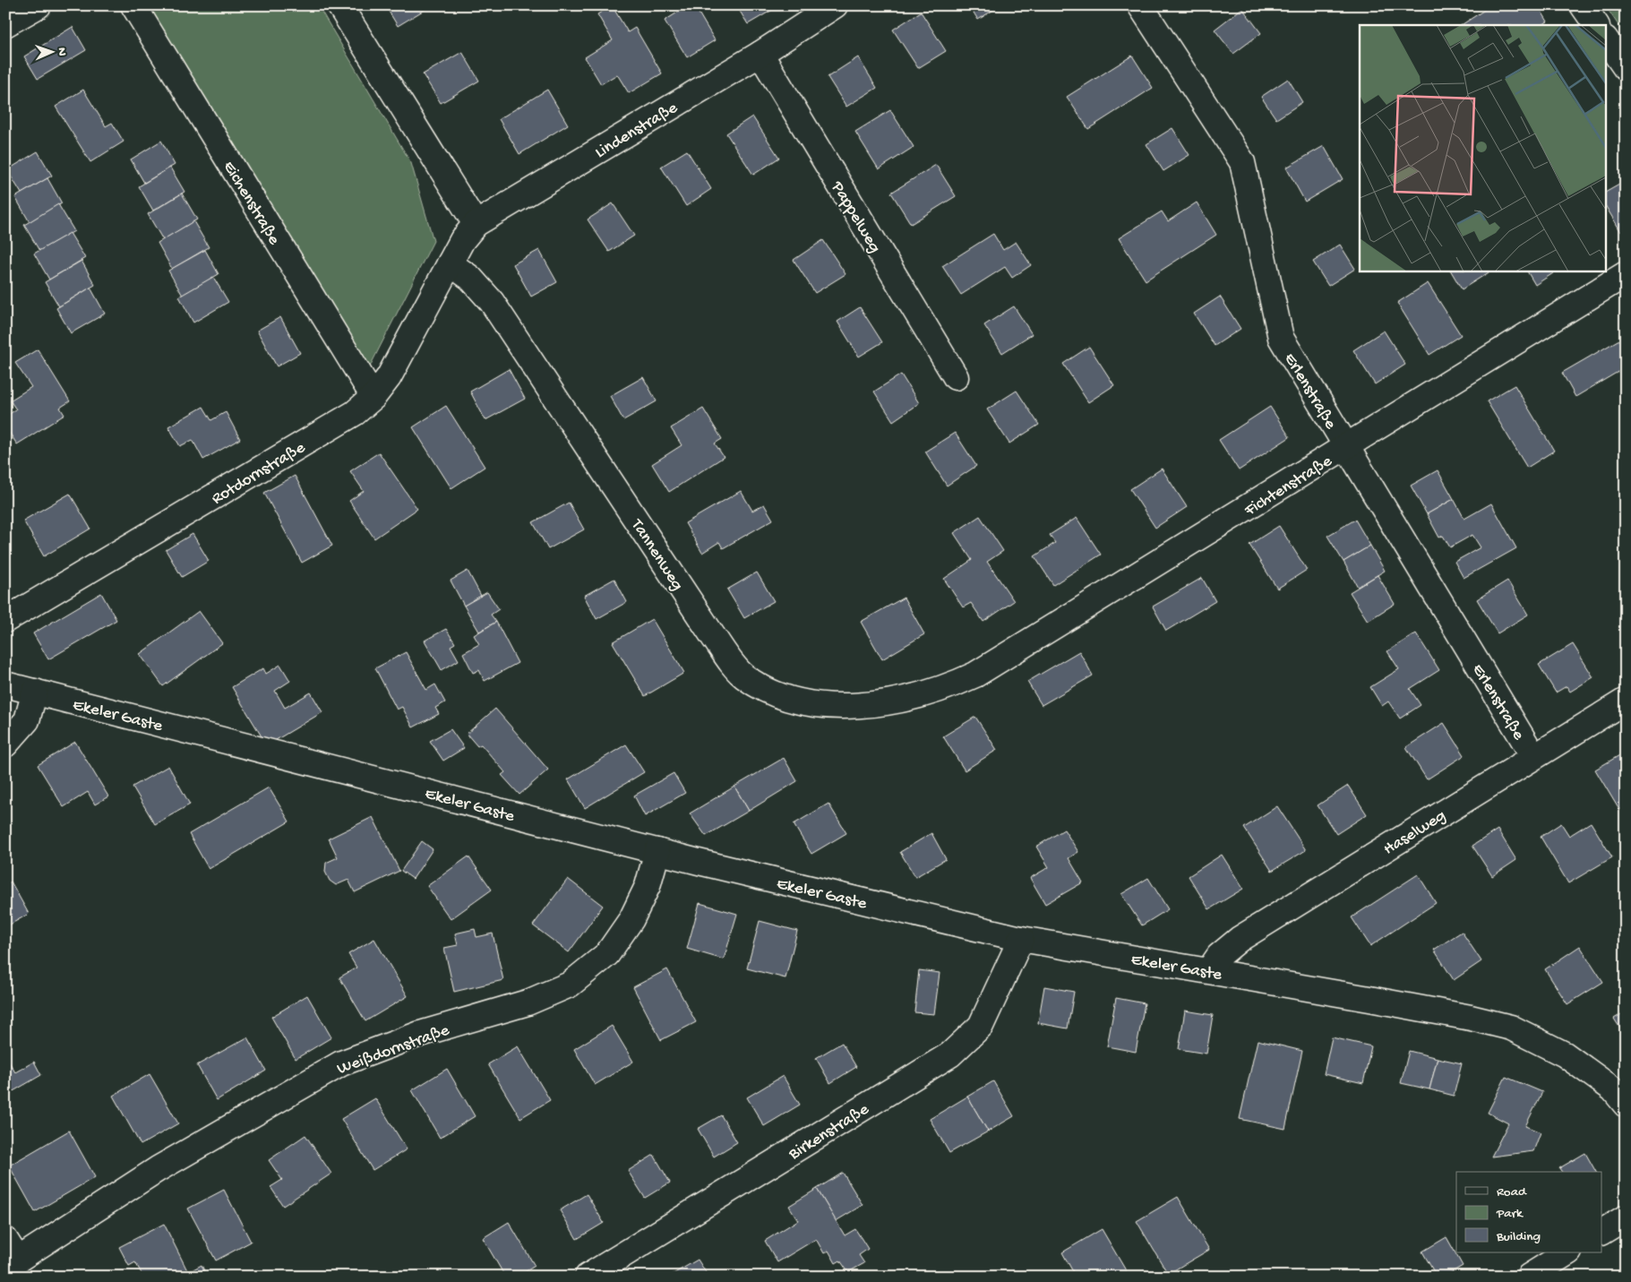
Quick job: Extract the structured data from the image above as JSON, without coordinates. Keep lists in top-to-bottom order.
{
  "streets": {
    "street": [
      "Lindenstraße",
      "Eichenstraße",
      "Pappelweg",
      "Erlenstraße",
      "Rotdornstraße",
      "Fichtenstraße",
      "Tannenweg",
      "Ekeler Gaste",
      "Haselweg",
      "Weißdornstraße",
      "Birkenstraße"
    ]
  },
  "crossings": [
    ["Lindenstraße", "Pappelweg"],
    ["Lindenstraße", "Rotdornstraße"],
    ["Lindenstraße", "Tannenweg"],
    ["Eichenstraße", "Rotdornstraße"],
    ["Erlenstraße", "Fichtenstraße"],
    ["Erlenstraße", "Haselweg"],
    ["Rotdornstraße", "Tannenweg"],
    ["Fichtenstraße", "Tannenweg"],
    ["Ekeler Gaste", "Haselweg"],
    ["Ekeler Gaste", "Weißdornstraße"],
    ["Ekeler Gaste", "Birkenstraße"]
  ],
  "legend": ["Road", "Park", "Building"],
  "north": "right"
}
